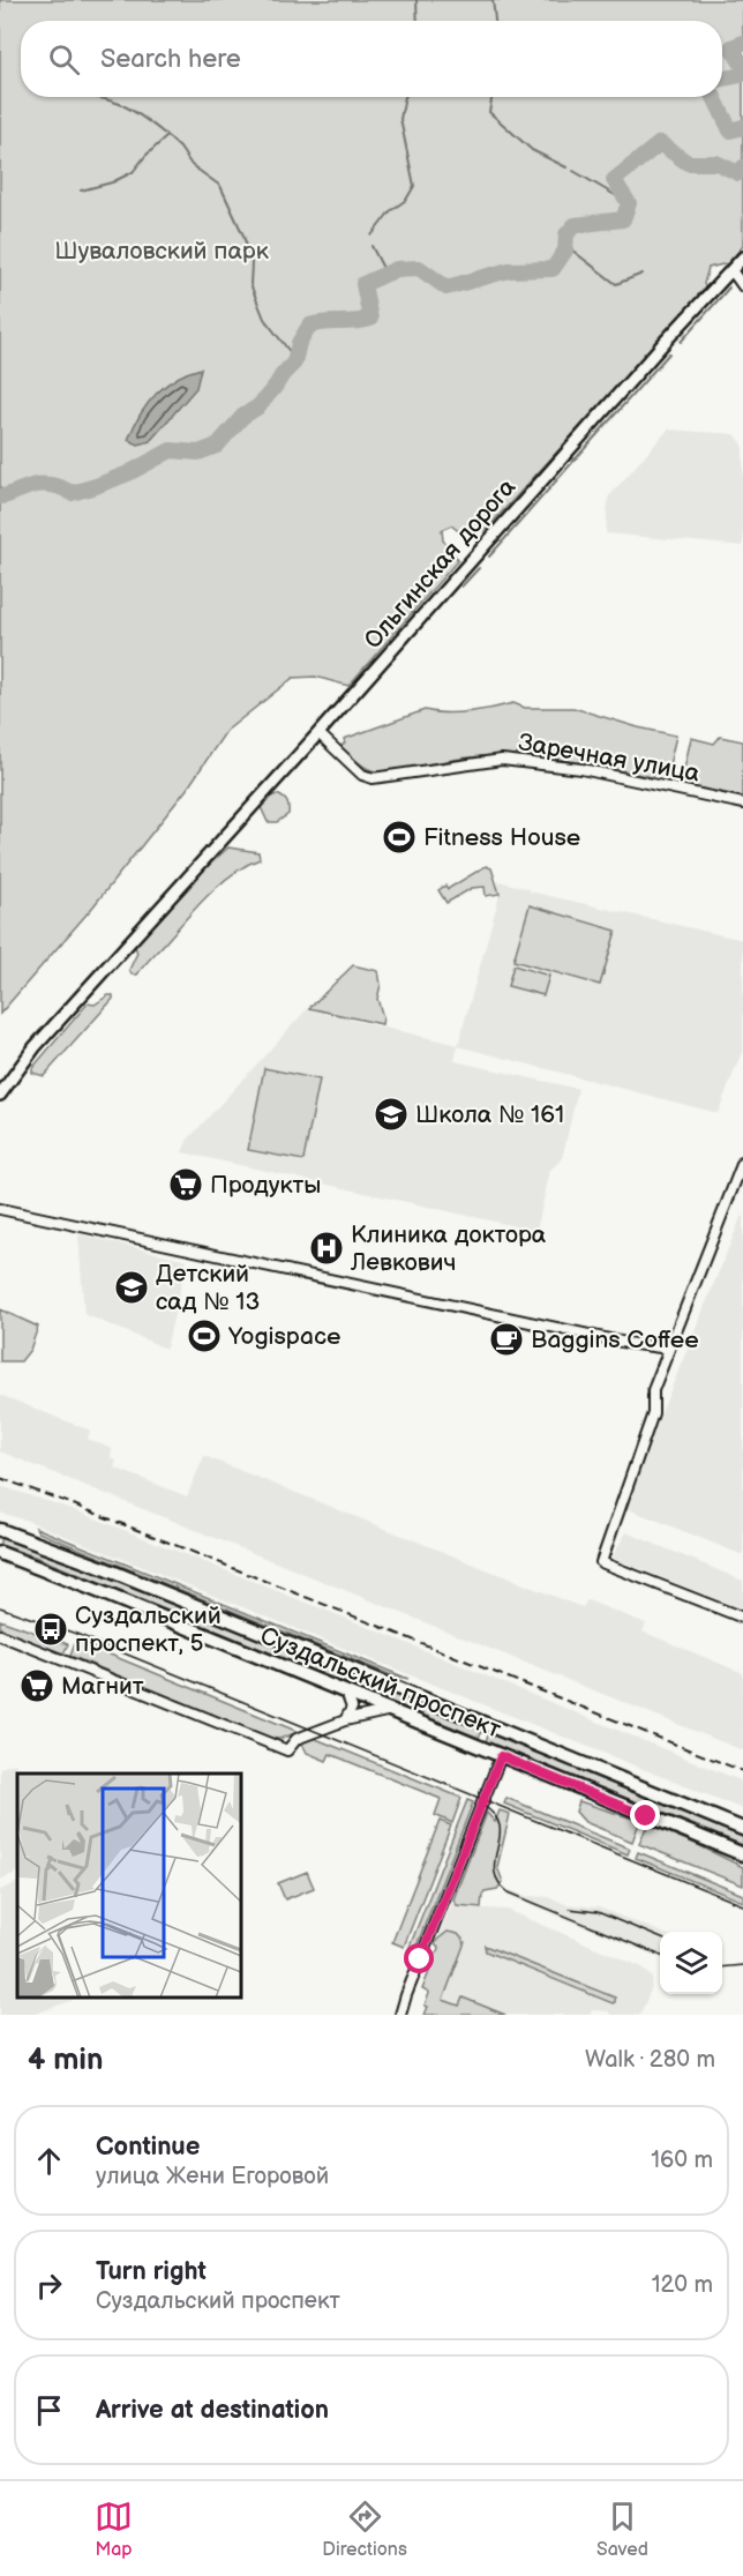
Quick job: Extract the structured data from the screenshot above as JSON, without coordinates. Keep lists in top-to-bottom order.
{
  "streets": {
    "main road": ["Суздальский проспект"],
    "street": ["Ольгинская дорога", "Заречная улица"]
  },
  "crossings": [
    ["Ольгинская дорога", "Заречная улица"]
  ],
  "parks": ["Шуваловский парк"],
  "places": {
    "sports": ["Fitness House", "Yogispace"],
    "school or university": ["Школа № 161", "Детский сад № 13"],
    "supermarket": ["Продукты", "Магнит"],
    "hospital": ["Клиника доктора Левкович"],
    "cafe": ["Baggins Coffee"],
    "bus stop": ["Суздальский проспект, 5"]
  },
  "page": {
    "search": "Search here",
    "heading": ["4 min", "Walk · 280 m"],
    "list": [
      ["Continue", "улица Жени Егоровой", "160 m"],
      ["Turn right", "Суздальский проспект", "120 m"],
      "Arrive at destination"
    ],
    "nav": ["Map", "Directions", "Saved"]
  }
}
